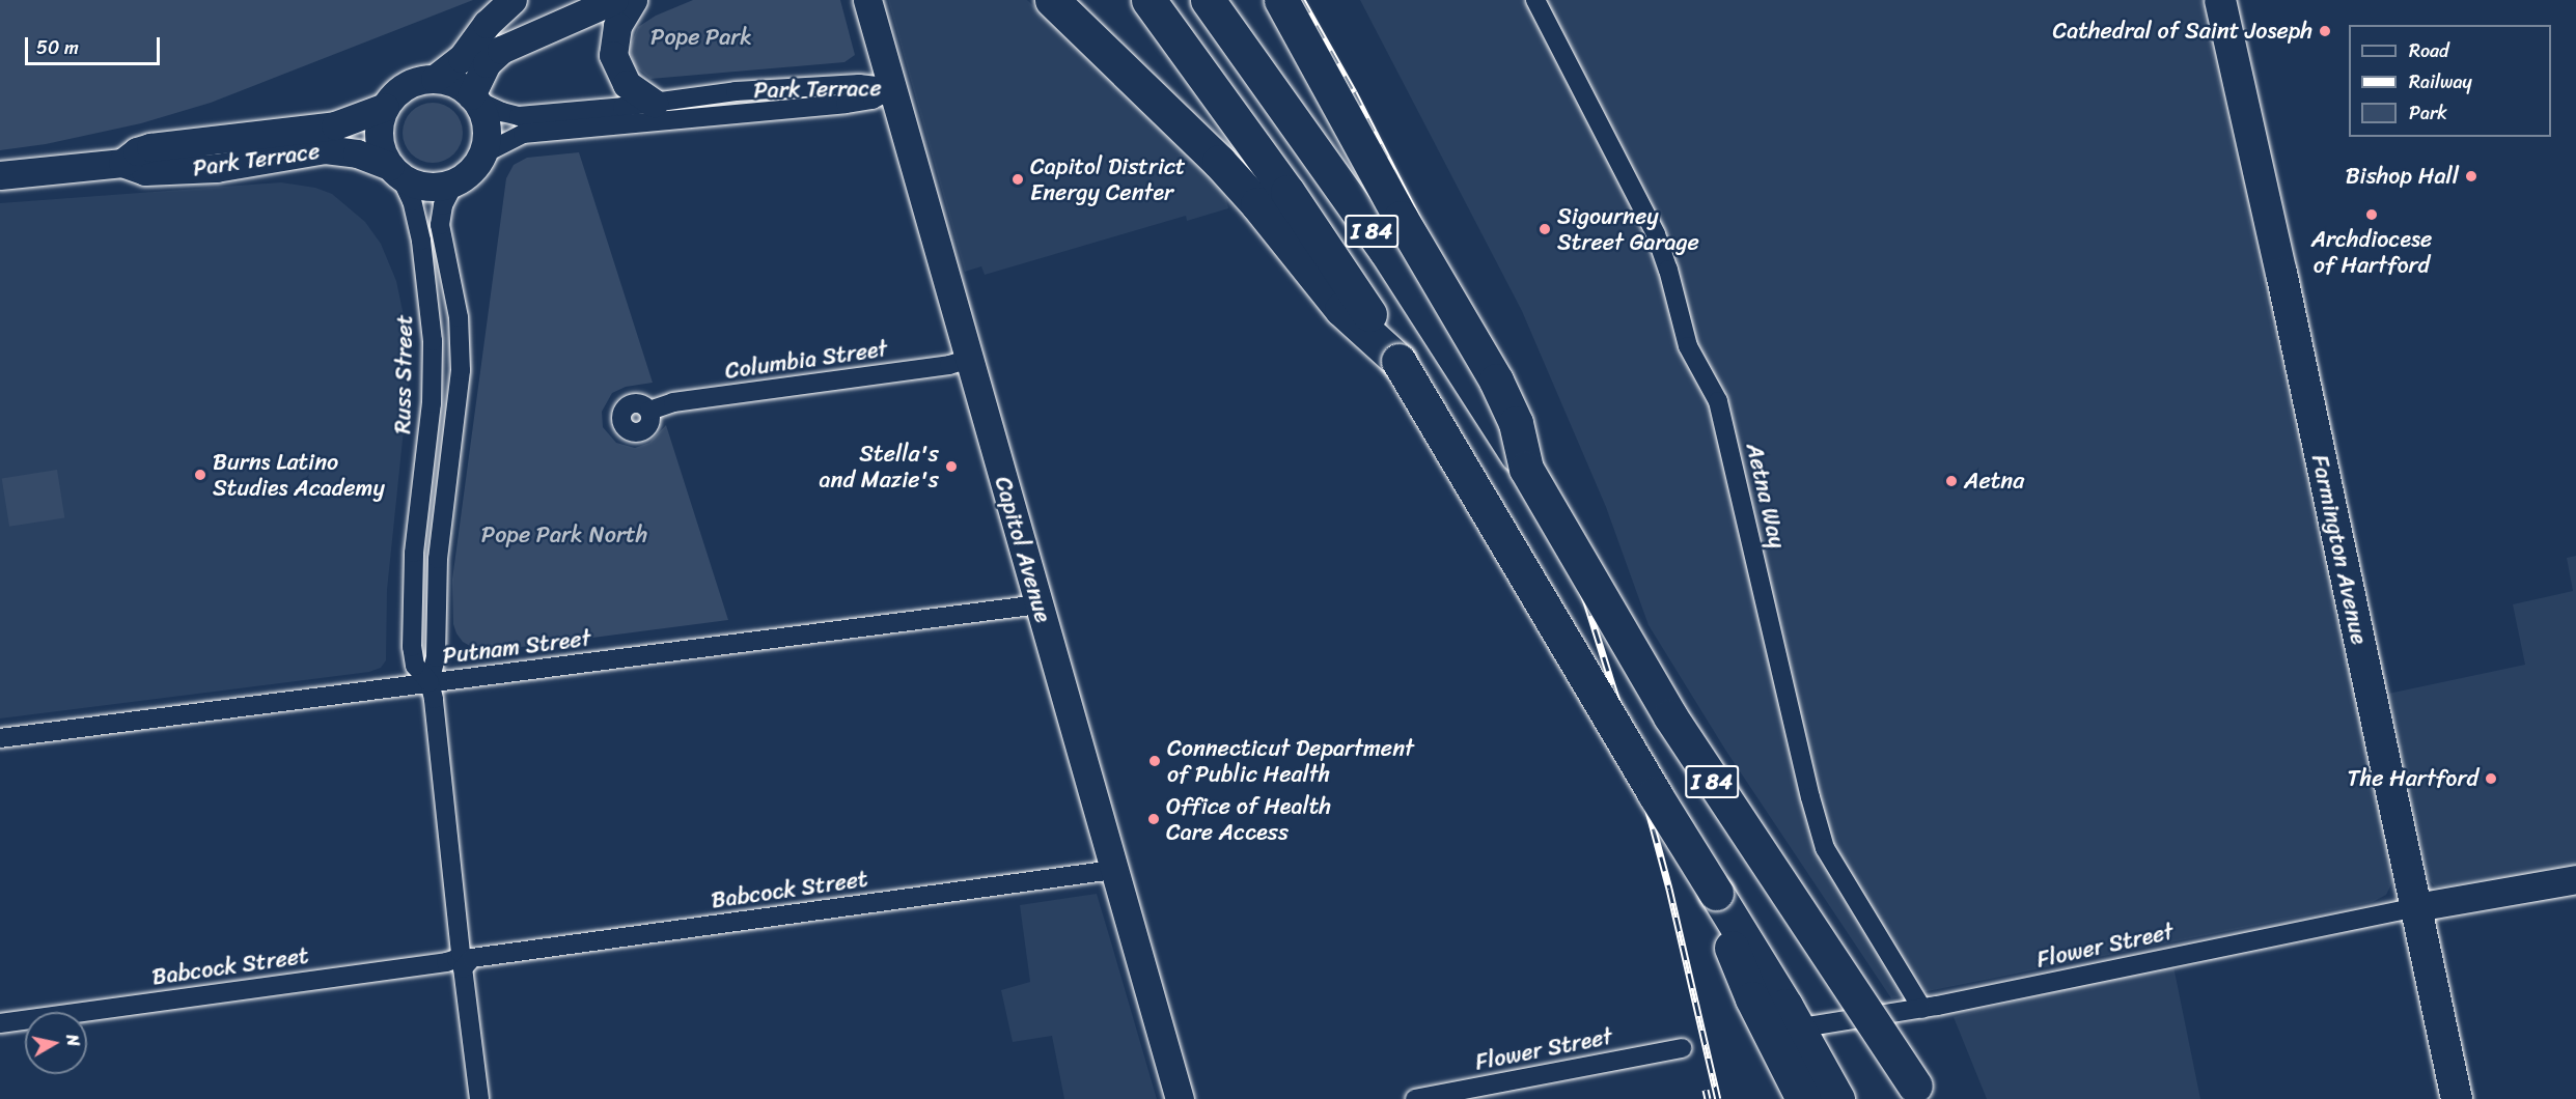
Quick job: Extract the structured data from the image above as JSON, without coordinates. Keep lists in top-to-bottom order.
{
  "streets": {
    "highway": ["I 84"],
    "main road": ["Park Terrace", "Capitol Avenue", "Farmington Avenue"],
    "street": [
      "Columbia Street",
      "Russ Street",
      "Aetna Way",
      "Putnam Street",
      "Babcock Street",
      "Flower Street"
    ]
  },
  "crossings": [
    ["Park Terrace", "Russ Street"],
    ["Park Terrace", "Capitol Avenue"],
    ["Columbia Street", "Capitol Avenue"],
    ["Russ Street", "Putnam Street"],
    ["Russ Street", "Babcock Street"],
    ["Aetna Way", "Flower Street"],
    ["Capitol Avenue", "Putnam Street"],
    ["Capitol Avenue", "Babcock Street"],
    ["Farmington Avenue", "Flower Street"]
  ],
  "parks": ["Pope Park", "Pope Park North"],
  "places": [
    "Cathedral of Saint Joseph",
    "Bishop Hall",
    "Capitol District Energy Center",
    "Archdiocese of Hartford",
    "Sigourney Street Garage",
    "Stella's and Mazie's",
    "Burns Latino Studies Academy",
    "Aetna",
    "Connecticut Department of Public Health",
    "The Hartford",
    "Office of Health Care Access"
  ],
  "legend": ["Road", "Railway", "Park"],
  "scale_bar": "50 m",
  "north": "right"
}
